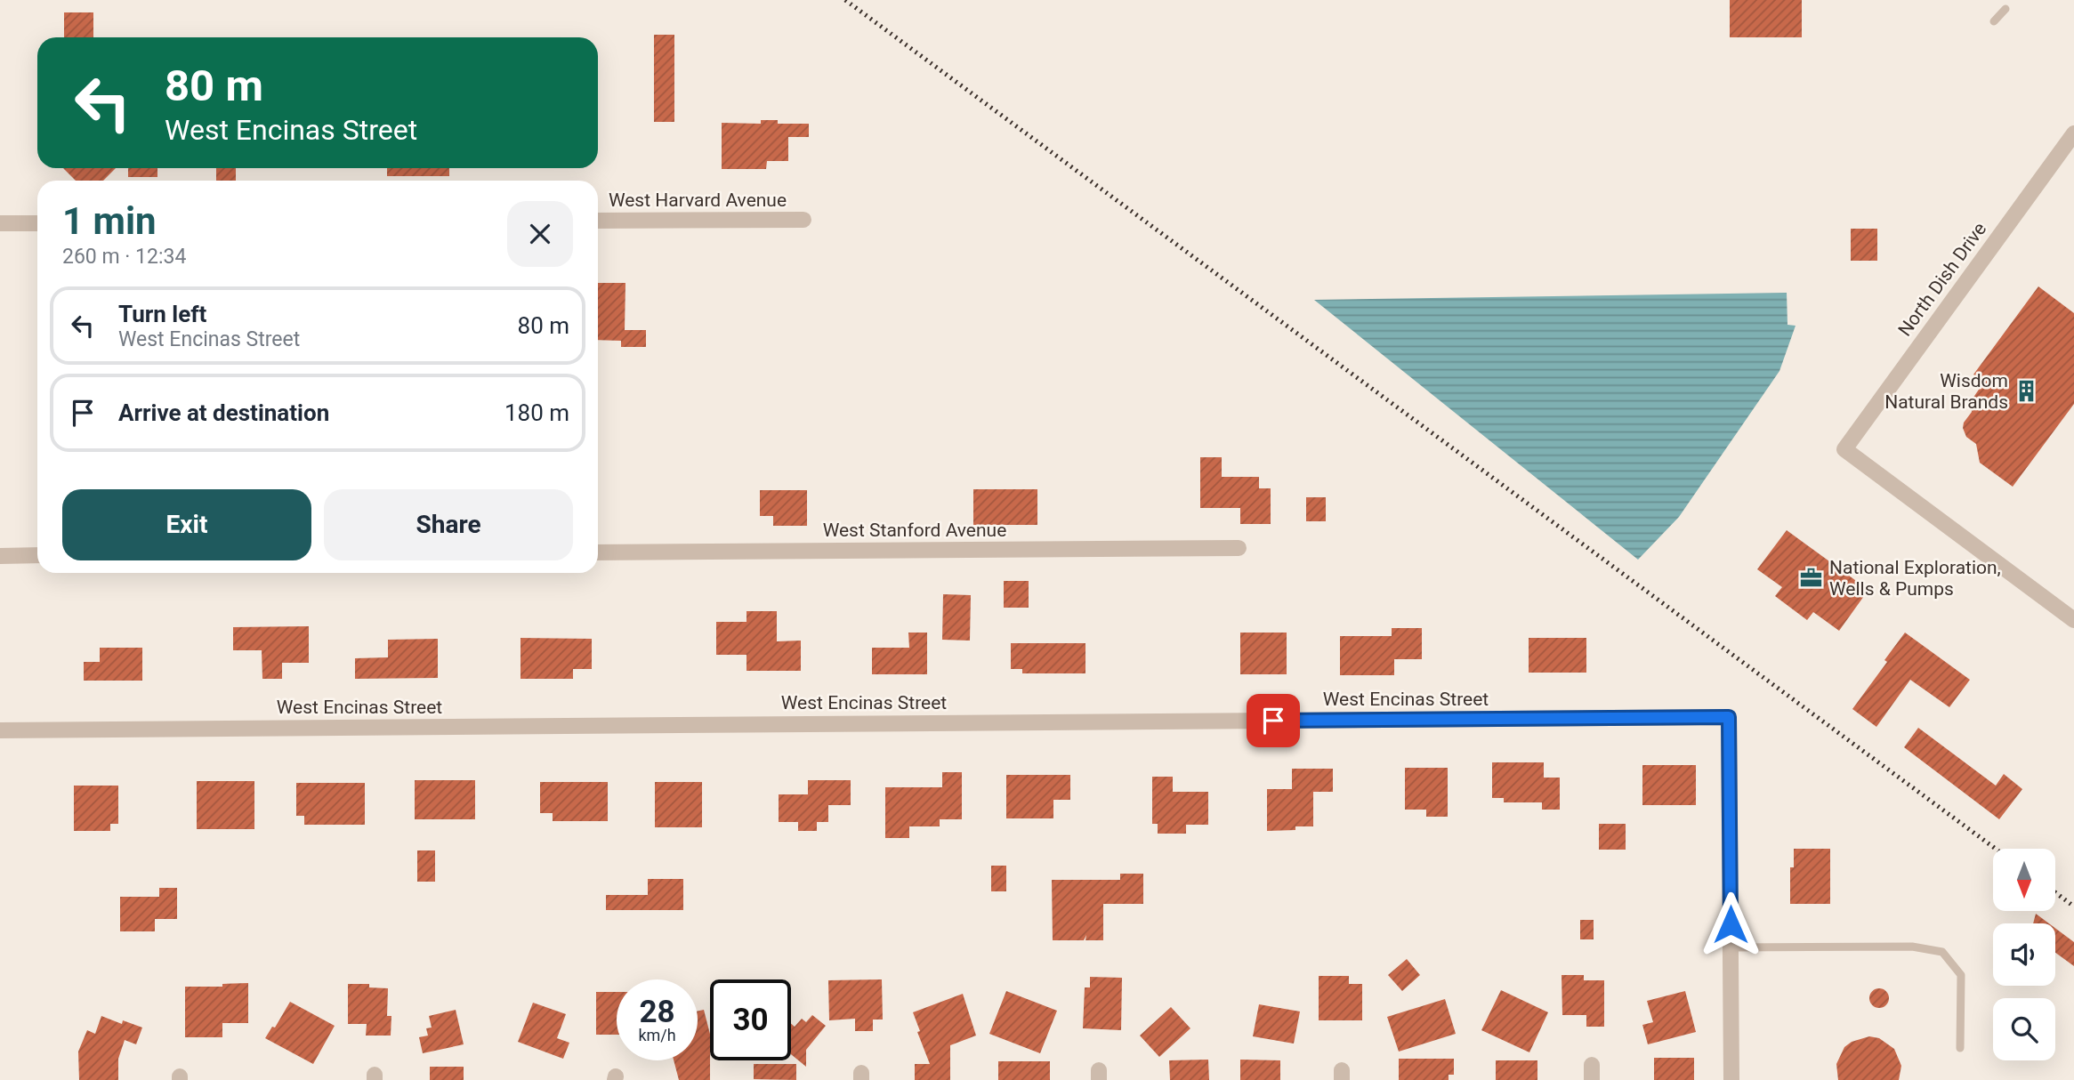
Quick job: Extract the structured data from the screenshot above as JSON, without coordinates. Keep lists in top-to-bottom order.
{
  "streets": {
    "street": [
      "West Harvard Avenue",
      "North Dish Drive",
      "West Stanford Avenue",
      "West Encinas Street"
    ]
  },
  "places": {
    "building": ["Wisdom Natural Brands"],
    "office": ["National Exploration, Wells & Pumps"]
  },
  "north": "bottom",
  "page": {
    "turn": ["80 m", "West Encinas Street"],
    "heading": ["1 min", "260 m · 12:34"],
    "list": [
      {
        "name": "Turn left",
        "note": "West Encinas Street",
        "value": "80 m"
      },
      {
        "name": "Arrive at destination",
        "value": "180 m"
      }
    ],
    "buttons": ["Exit", "Share"],
    "speed": "28 km/h",
    "limit": "30"
  }
}
